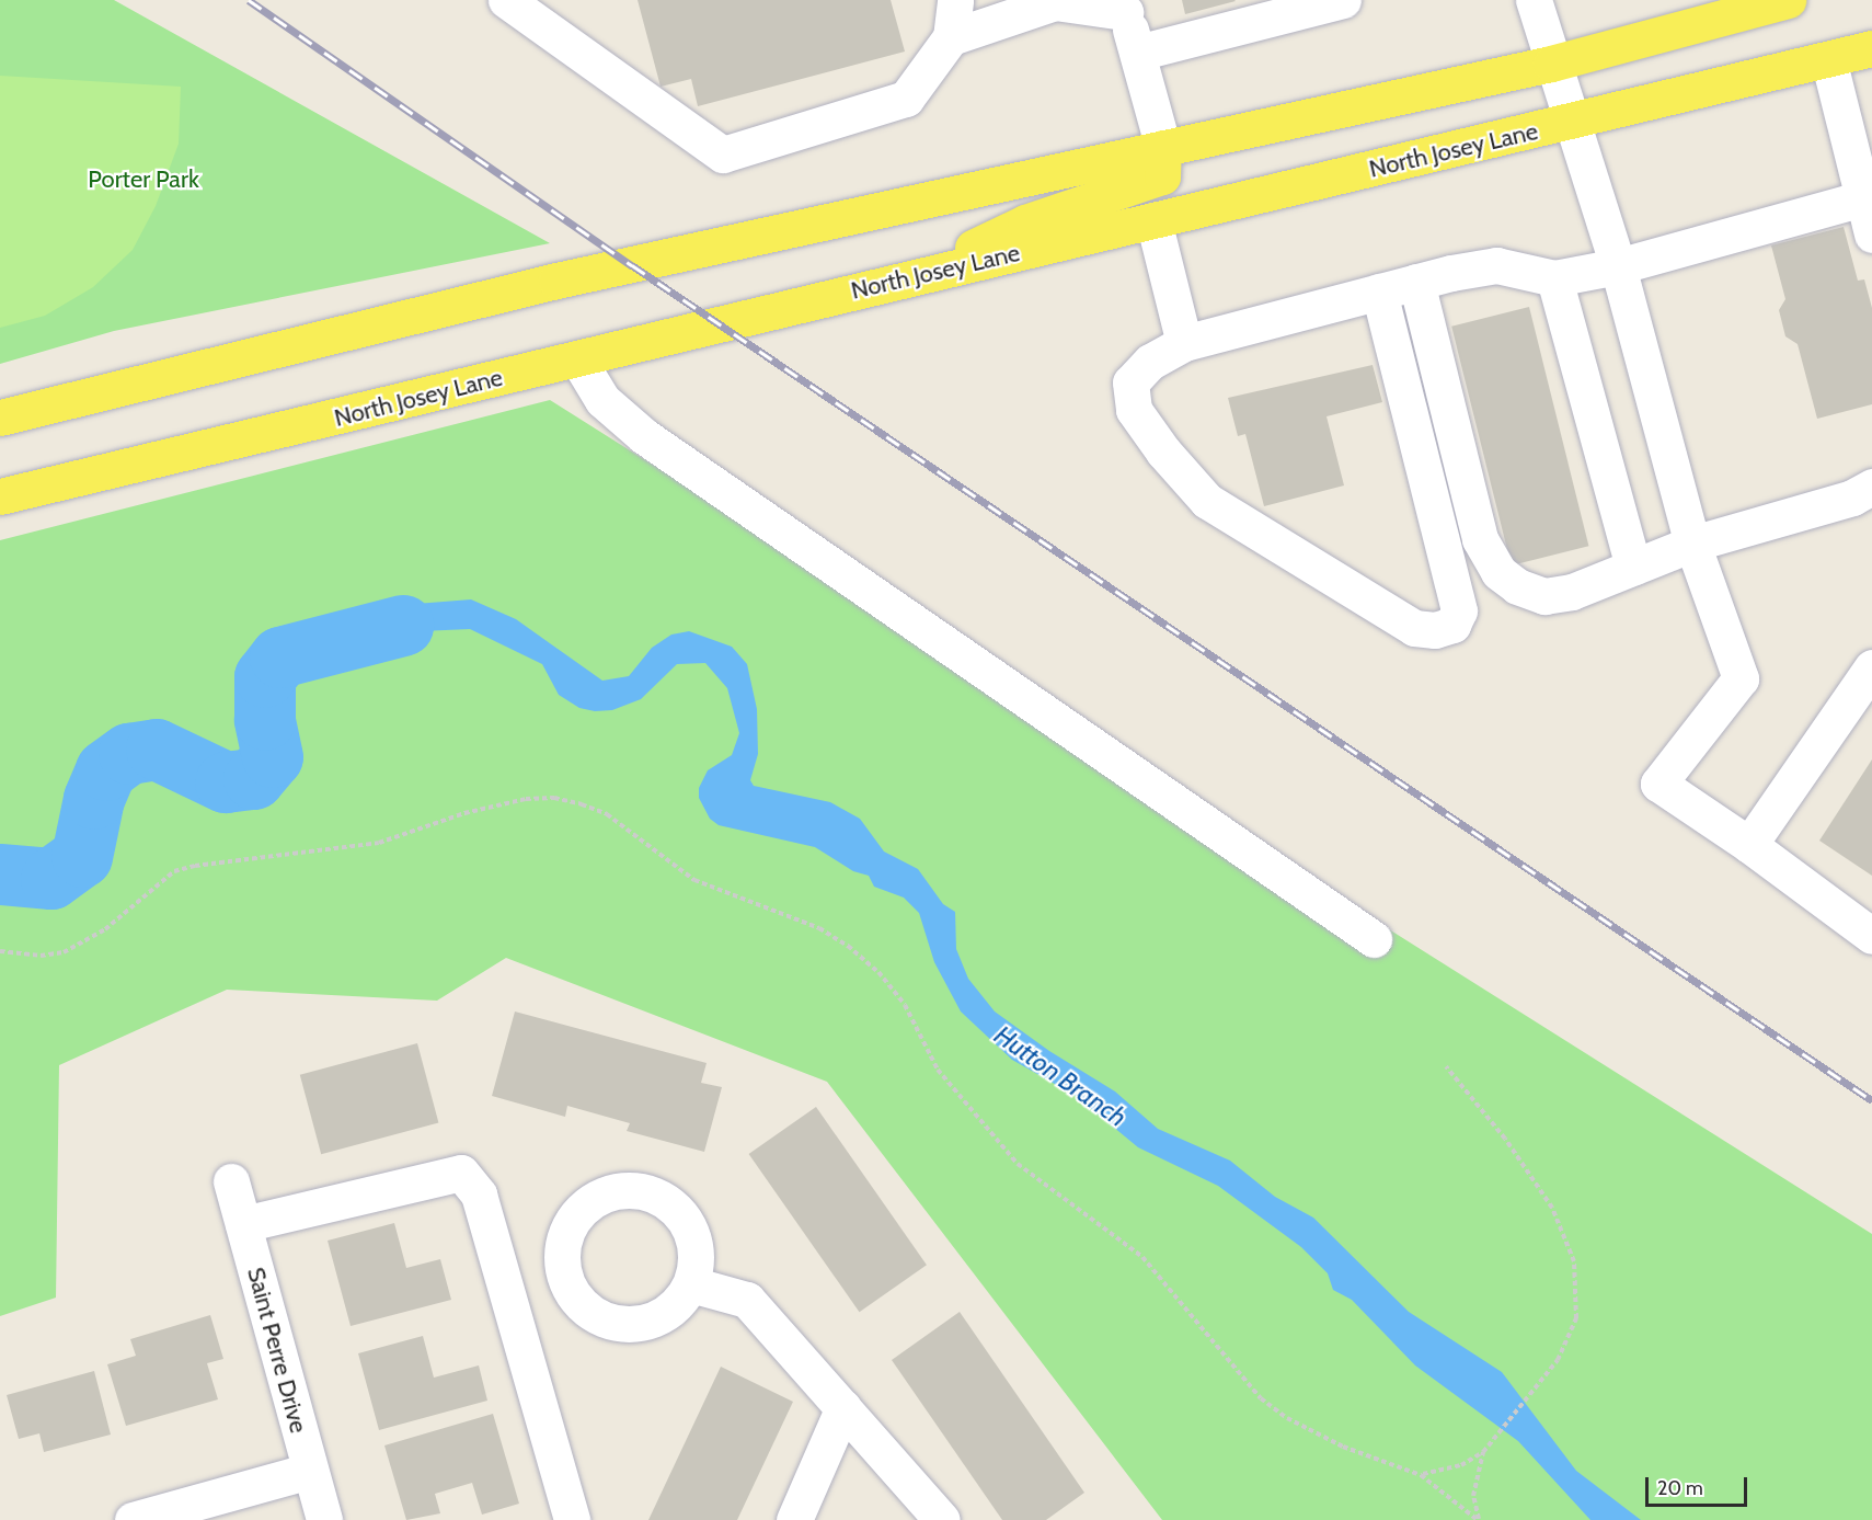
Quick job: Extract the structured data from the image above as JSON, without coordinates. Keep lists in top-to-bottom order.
{
  "streets": {
    "main road": ["North Josey Lane"],
    "street": ["Saint Perre Drive"]
  },
  "water": ["Hutton Branch"],
  "parks": ["Porter Park"],
  "scale_bar": "20 m"
}
